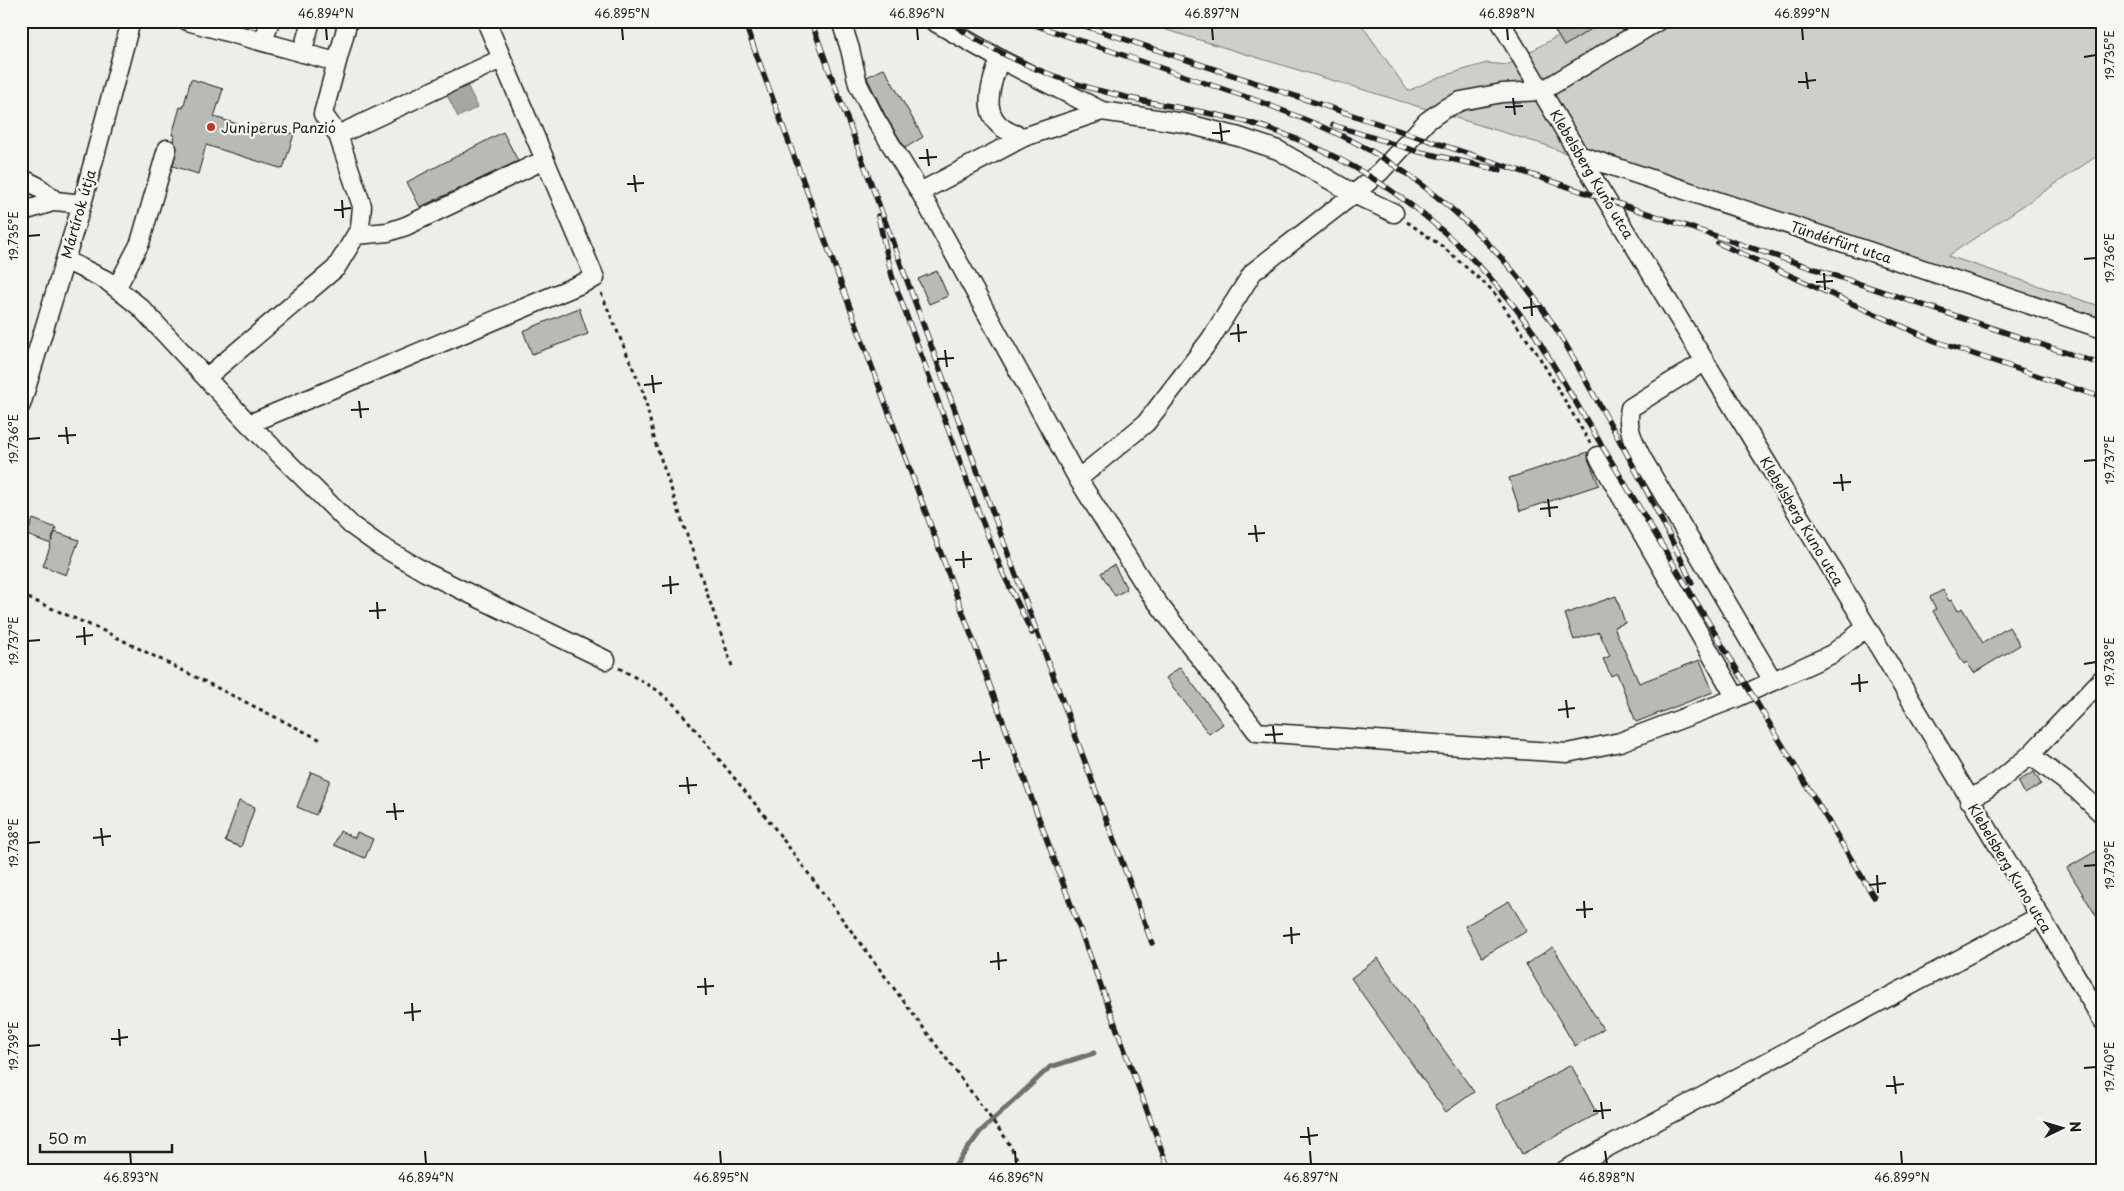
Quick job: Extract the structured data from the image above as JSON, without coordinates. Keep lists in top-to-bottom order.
{
  "streets": {
    "street": ["Klebelsberg Kuno utca", "Mártírok útja", "Tündérfürt utca"]
  },
  "crossings": [
    ["Klebelsberg Kuno utca", "Tündérfürt utca"]
  ],
  "places": ["Juniperus Panzió"],
  "scale_bar": "50 m",
  "north": "right",
  "coordinates": [
    "46.894°N",
    "46.895°N",
    "46.896°N",
    "46.897°N",
    "46.898°N",
    "46.899°N",
    "19.735°E",
    "19.736°E",
    "19.737°E",
    "19.738°E",
    "19.739°E",
    "19.740°E",
    "46.893°N"
  ]
}
